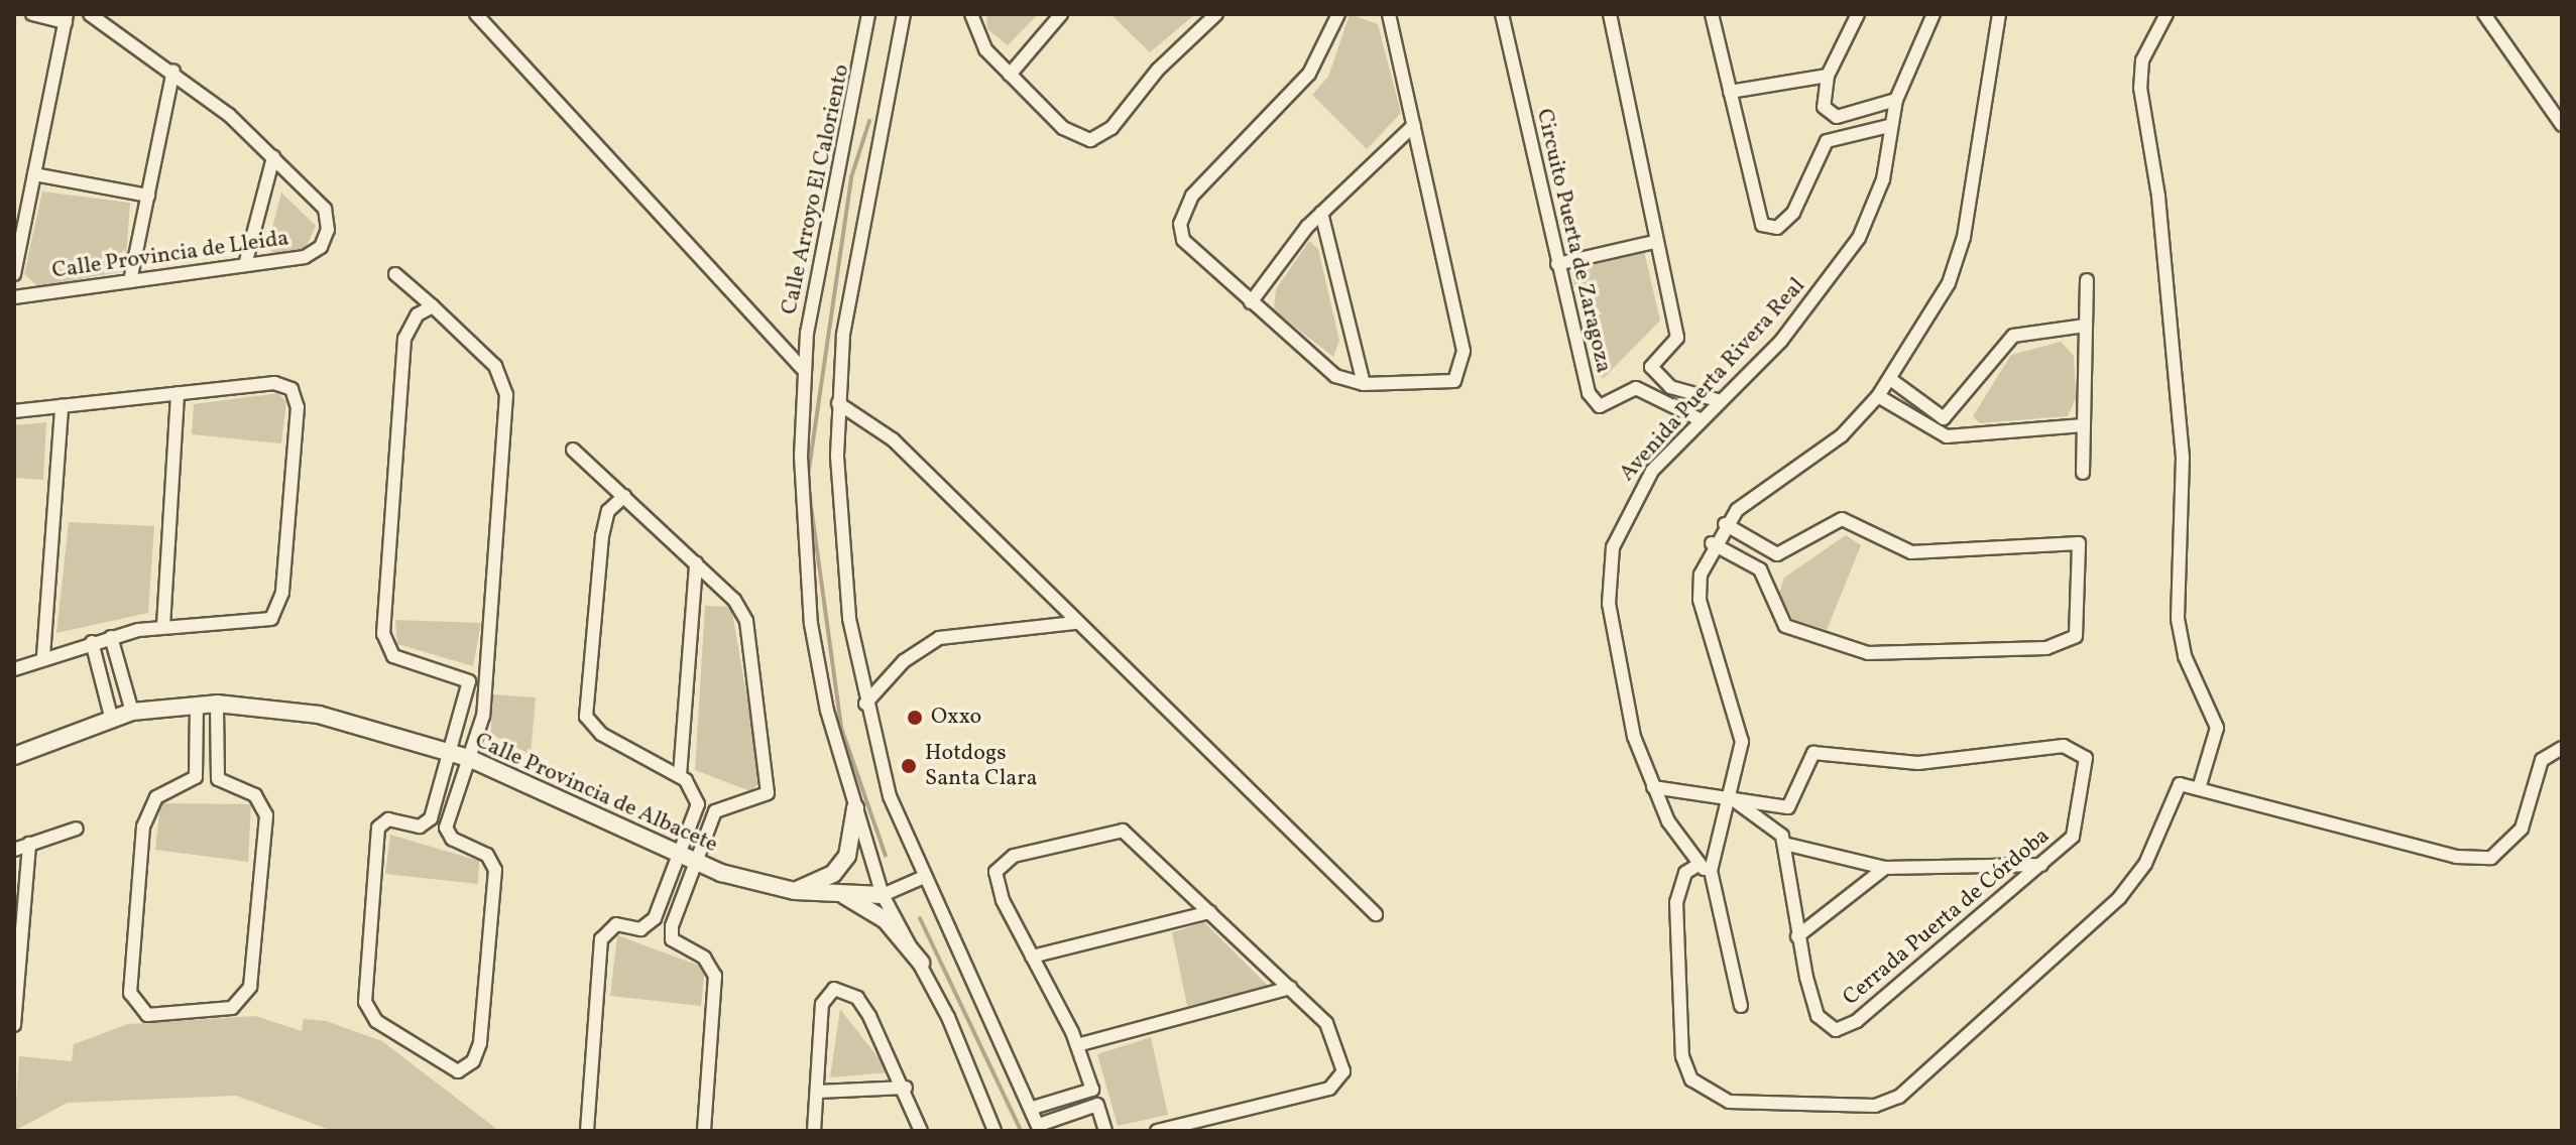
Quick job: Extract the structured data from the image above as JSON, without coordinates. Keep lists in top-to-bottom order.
{
  "streets": {
    "street": [
      "Calle Arroyo El Caloriento",
      "Circuito Puerta de Zaragoza",
      "Calle Provincia de Lleida",
      "Avenida Puerta Rivera Real",
      "Calle Provincia de Albacete",
      "Cerrada Puerta de Córdoba"
    ]
  },
  "crossings": [
    ["Calle Arroyo El Caloriento", "Calle Provincia de Albacete"],
    ["Circuito Puerta de Zaragoza", "Avenida Puerta Rivera Real"]
  ],
  "places": ["Oxxo", "Hotdogs Santa Clara"]
}
